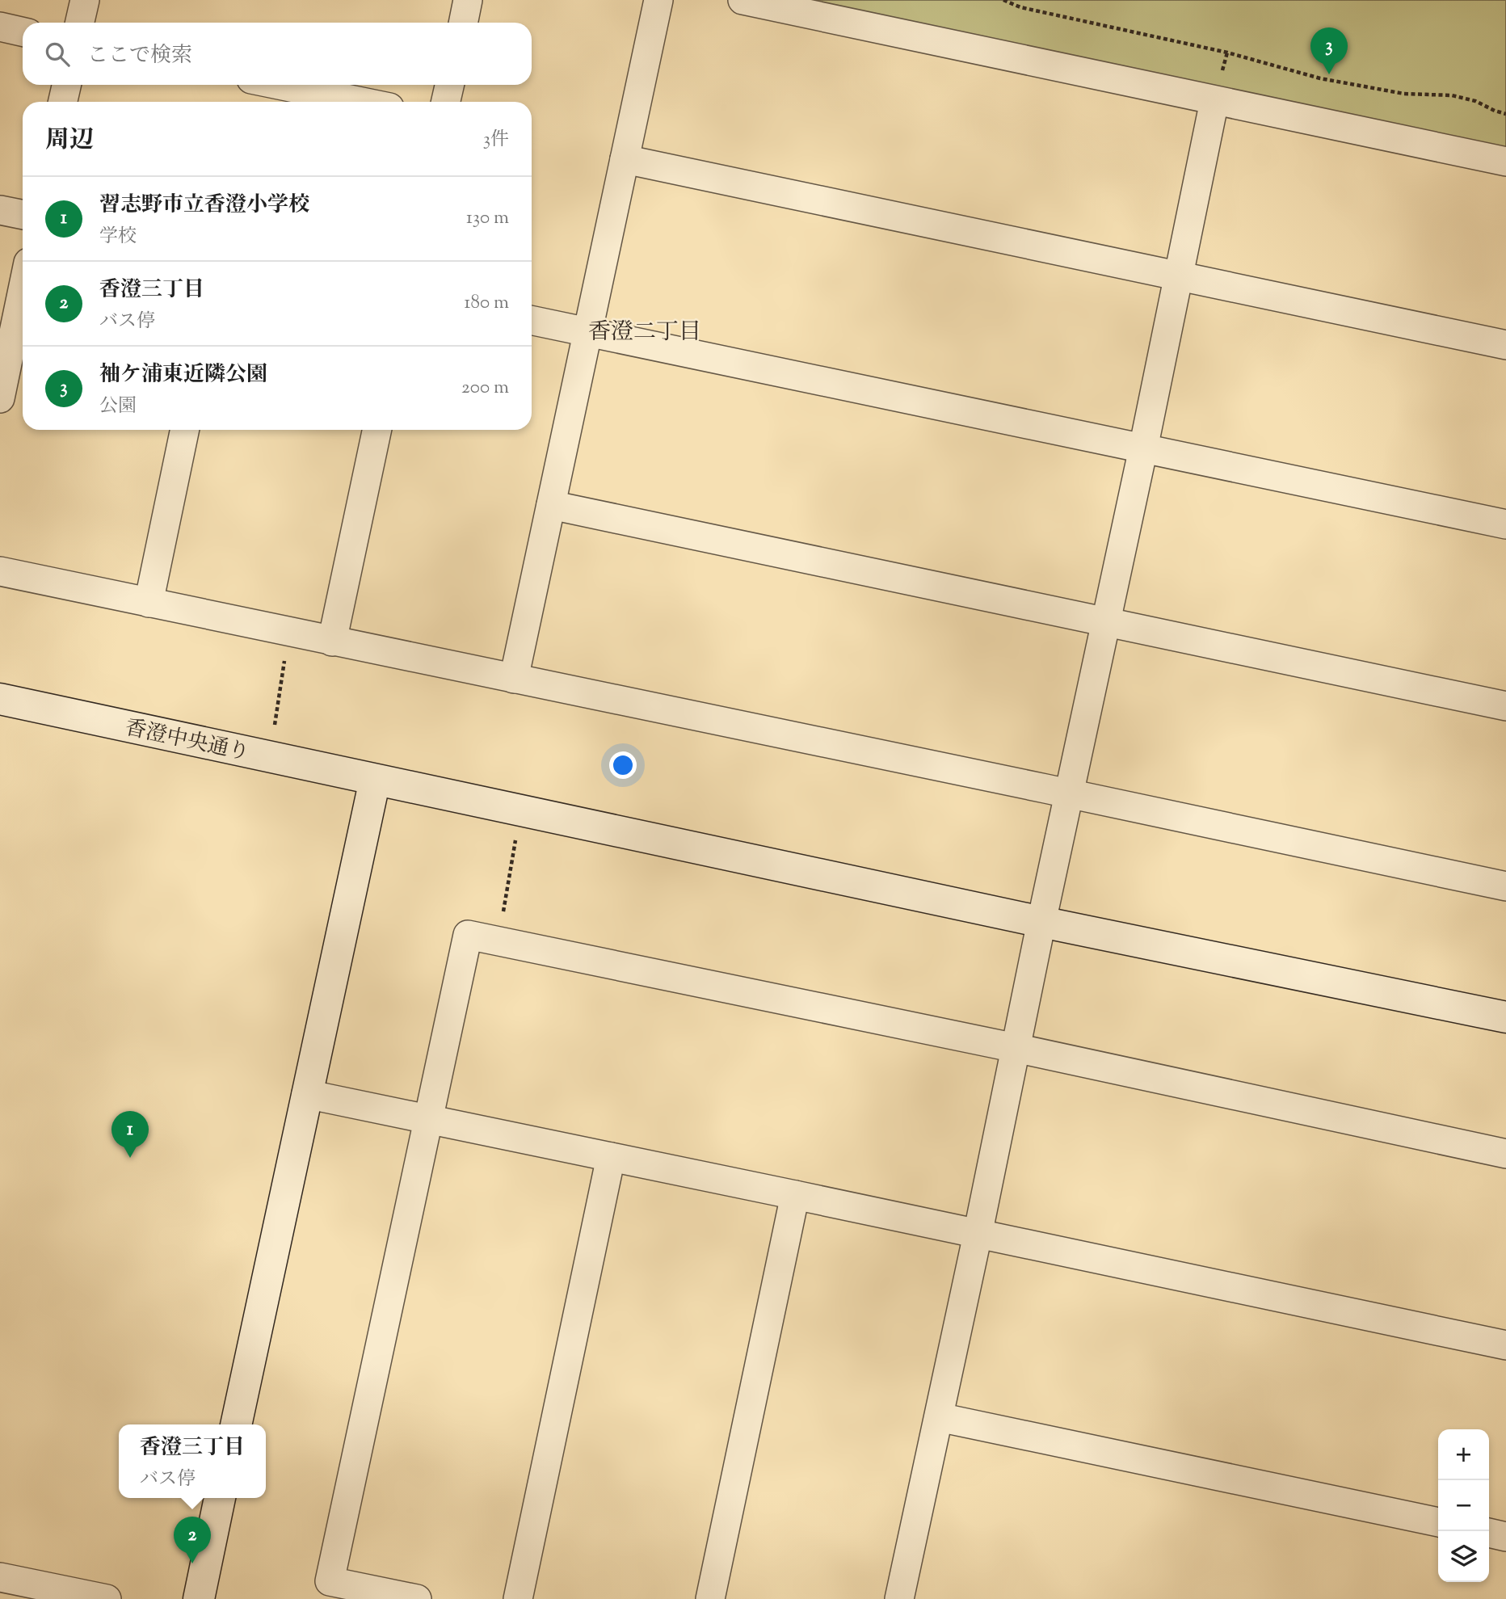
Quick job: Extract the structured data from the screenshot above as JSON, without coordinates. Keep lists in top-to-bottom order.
{
  "streets": {
    "street": ["香澄中央通り"]
  },
  "districts": ["香澄二丁目"],
  "page": {
    "search": "ここで検索",
    "pins": ["3", "1", "2"],
    "heading": ["周辺", "3件"],
    "list": [
      {
        "mark": "1",
        "name": "習志野市立香澄小学校",
        "note": "学校",
        "value": "130 m"
      },
      {
        "mark": "2",
        "name": "香澄三丁目",
        "note": "バス停",
        "value": "180 m"
      },
      {
        "mark": "3",
        "name": "袖ケ浦東近隣公園",
        "note": "公園",
        "value": "200 m"
      }
    ],
    "popup": ["香澄三丁目", "バス停"],
    "map_buttons": ["+", "−"]
  }
}
